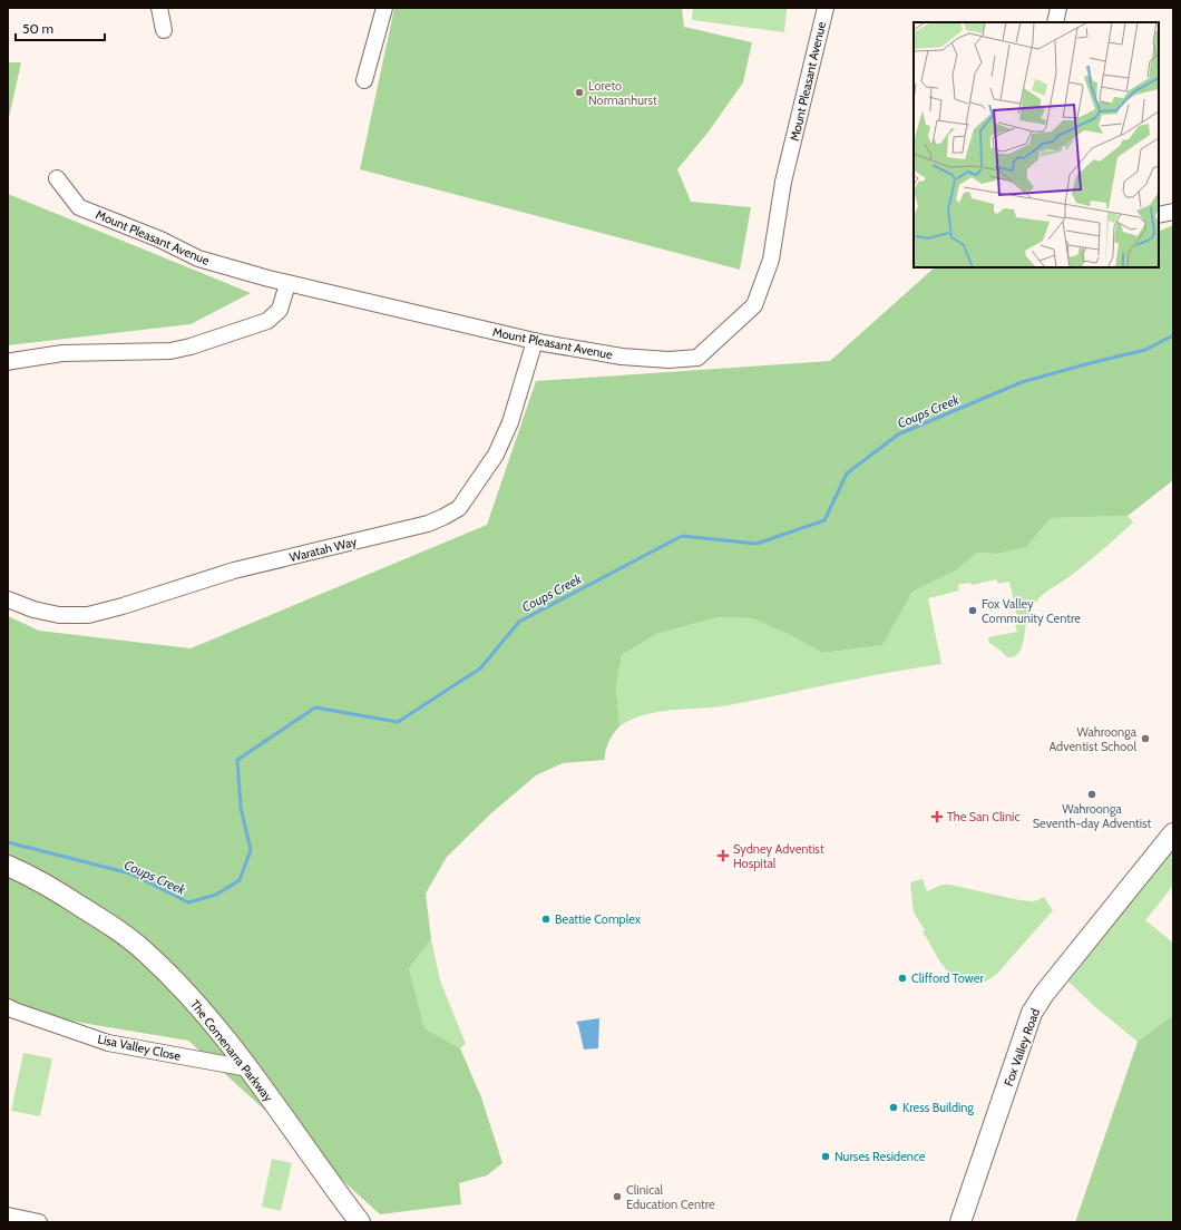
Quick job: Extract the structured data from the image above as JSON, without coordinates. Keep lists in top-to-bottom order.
{
  "streets": {
    "main road": ["Fox Valley Road", "The Comenarra Parkway"],
    "street": ["Mount Pleasant Avenue", "Waratah Way", "Lisa Valley Close"]
  },
  "crossings": [
    ["Mount Pleasant Avenue", "Waratah Way"],
    ["Lisa Valley Close", "The Comenarra Parkway"]
  ],
  "water": ["Coups Creek"],
  "places": {
    "other": [
      "Loreto Normanhurst",
      "Fox Valley Community Centre",
      "Wahroonga Adventist School",
      "Wahroonga Seventh-day Adventist",
      "Beattie Complex",
      "Clifford Tower",
      "Kress Building",
      "Nurses Residence",
      "Clinical Education Centre"
    ],
    "health": ["The San Clinic", "Sydney Adventist Hospital"]
  },
  "scale_bar": "50 m"
}
